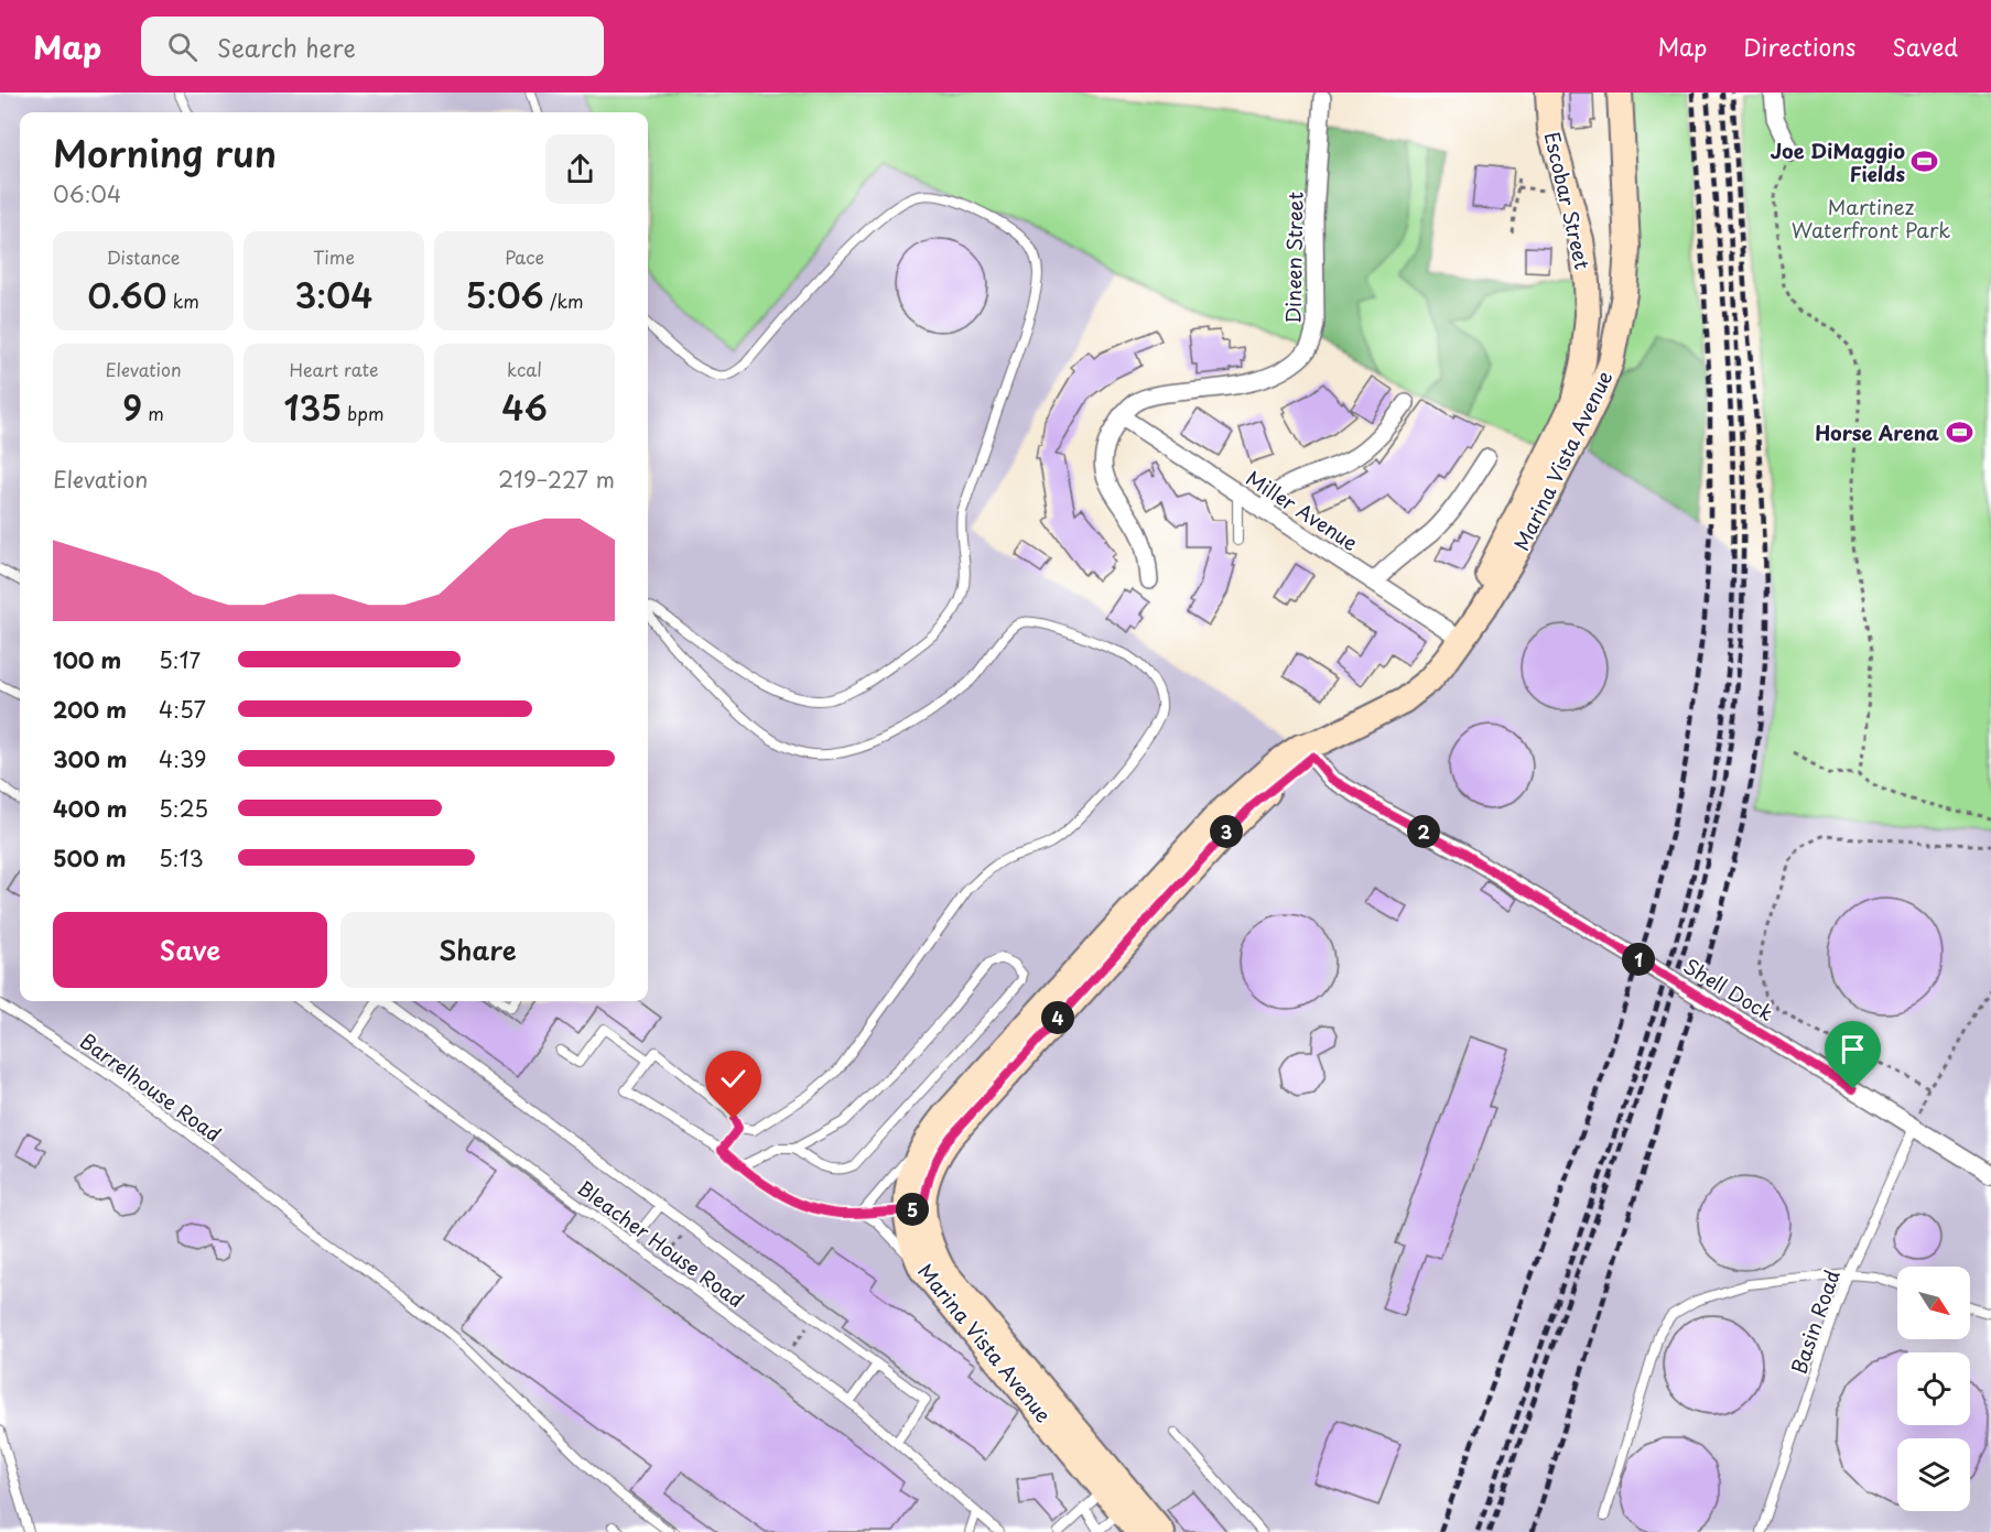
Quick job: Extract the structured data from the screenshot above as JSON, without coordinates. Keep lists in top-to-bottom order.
{
  "streets": {
    "main road": ["Escobar Street", "Marina Vista Avenue"],
    "street": ["Dineen Street", "Miller Avenue", "Shell Dock"],
    "lane": ["Barrelhouse Road", "Bleacher House Road", "Basin Road"]
  },
  "crossings": [
    ["Escobar Street", "Marina Vista Avenue"],
    ["Escobar Street", "Miller Avenue"],
    ["Dineen Street", "Miller Avenue"],
    ["Marina Vista Avenue", "Miller Avenue"],
    ["Marina Vista Avenue", "Shell Dock"],
    ["Shell Dock", "Basin Road"]
  ],
  "parks": ["Martinez Waterfront Park"],
  "places": {
    "sports": ["Joe DiMaggio Fields", "Horse Arena"]
  },
  "north": "bottom right",
  "page": {
    "header": "Map",
    "search": "Search here",
    "nav": ["Map", "Directions", "Saved"],
    "heading": ["Morning run", "06:04"],
    "stats": [
      ["Distance", "0.60 km"],
      ["Time", "3:04"],
      ["Pace", "5:06 /km"],
      ["Elevation", "9 m"],
      ["Heart rate", "135 bpm"],
      ["kcal", "46"]
    ],
    "chart": ["Elevation", "219–227 m"],
    "list": [
      {
        "name": "100 m",
        "note": "5:17"
      },
      {
        "name": "200 m",
        "note": "4:57"
      },
      {
        "name": "300 m",
        "note": "4:39"
      },
      {
        "name": "400 m",
        "note": "5:25"
      },
      {
        "name": "500 m",
        "note": "5:13"
      }
    ],
    "pins": [
      "2",
      "3",
      "1",
      "4",
      "5"
    ],
    "buttons": ["Save", "Share"]
  }
}
